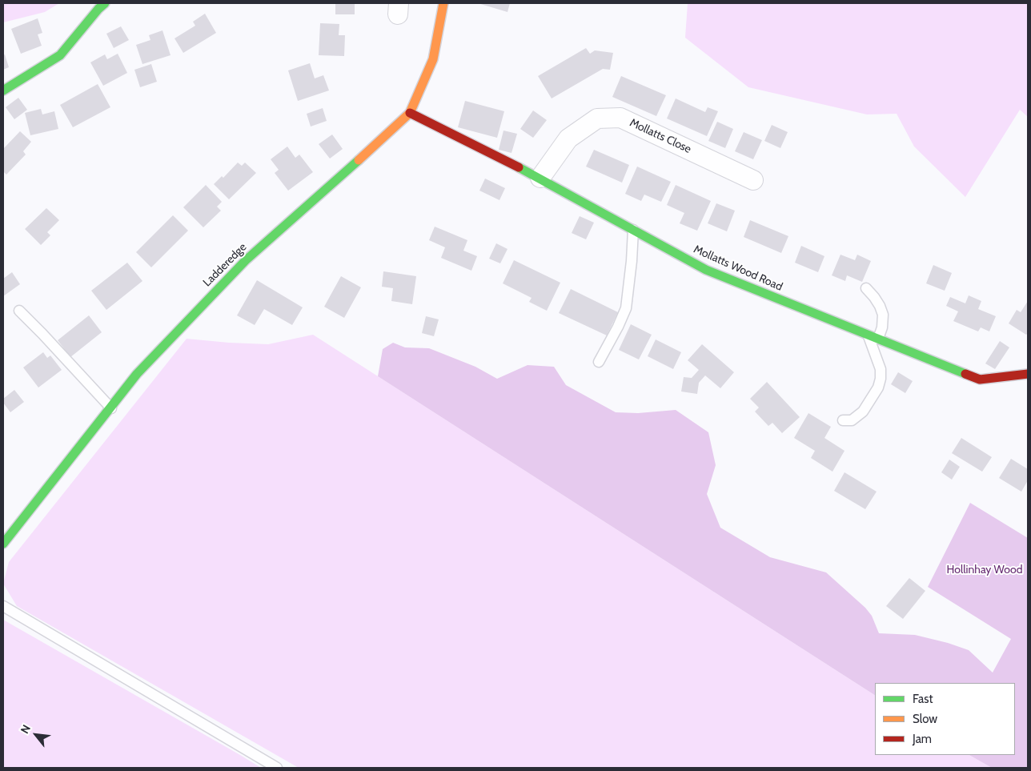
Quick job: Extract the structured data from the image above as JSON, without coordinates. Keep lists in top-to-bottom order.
{
  "streets": {
    "main road": ["Ladderedge", "Mollatts Wood Road"],
    "street": ["Mollatts Close"]
  },
  "crossings": [
    ["Mollatts Close", "Mollatts Wood Road"],
    ["Ladderedge", "Mollatts Wood Road"]
  ],
  "parks": ["Hollinhay Wood"],
  "legend": ["Fast", "Slow", "Jam"],
  "north": "top left"
}
